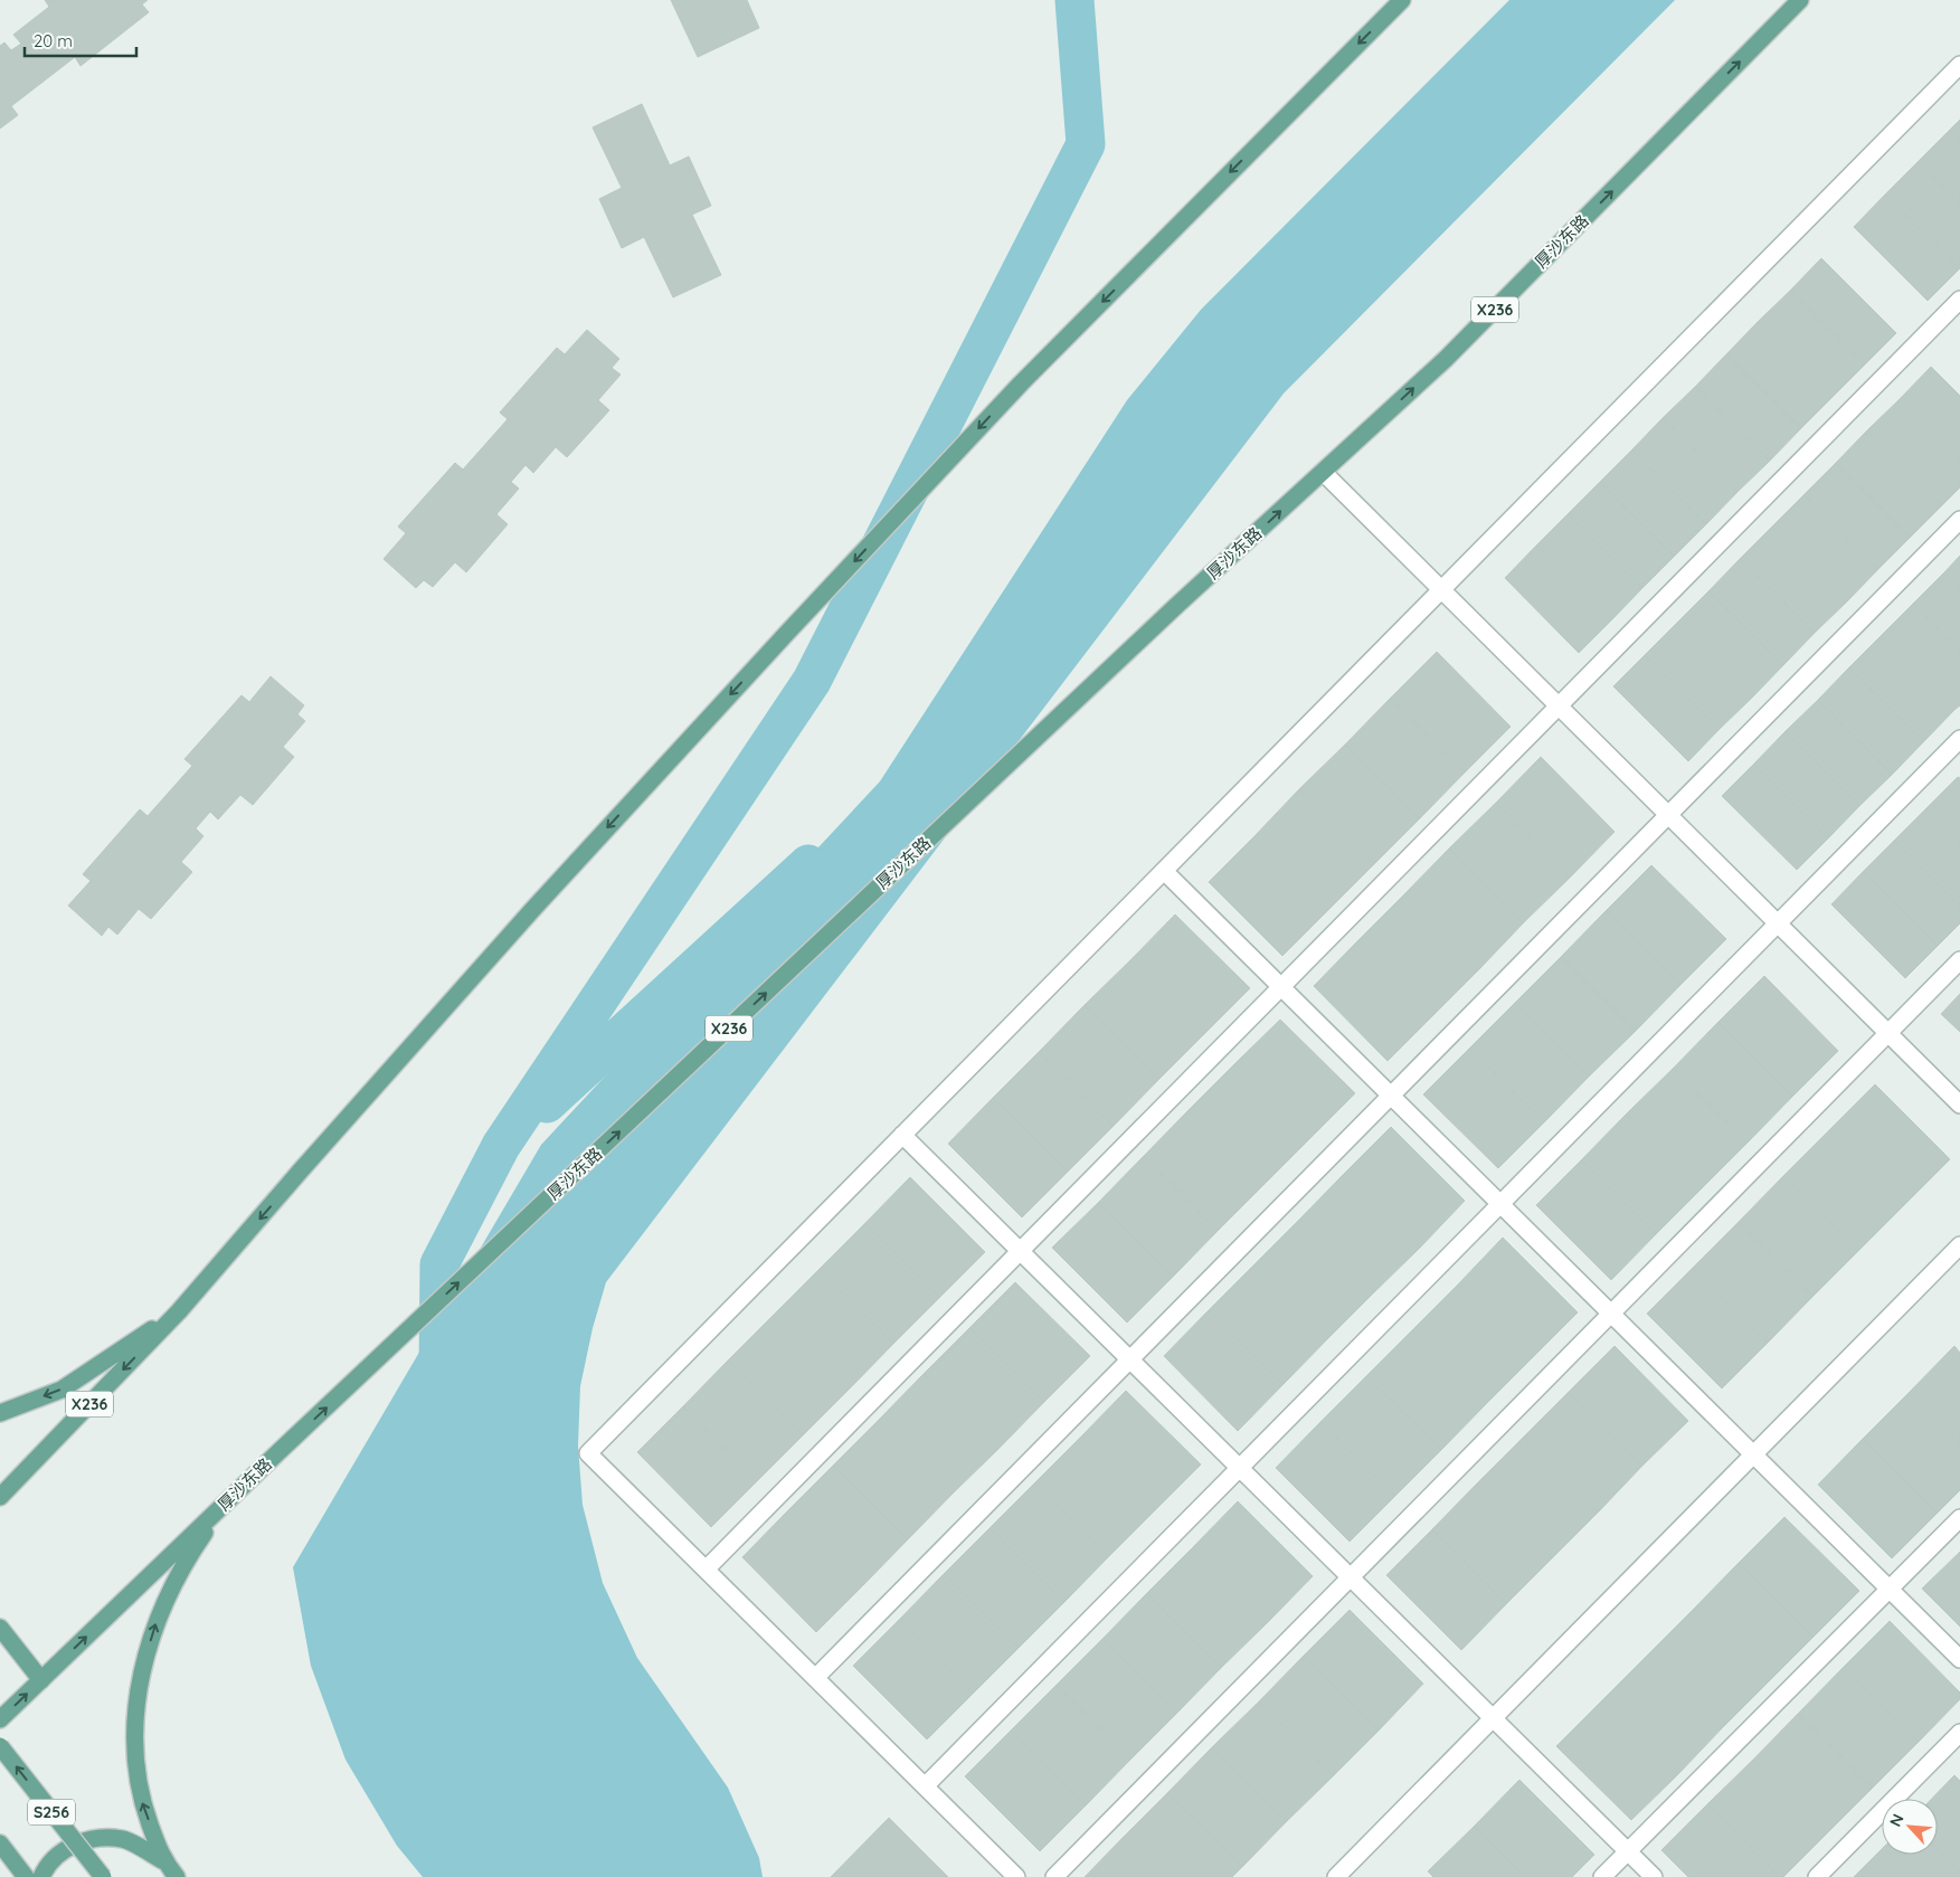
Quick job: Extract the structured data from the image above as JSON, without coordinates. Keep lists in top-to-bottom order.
{
  "streets": {
    "main road": ["厚沙东路", "X236", "S256"]
  },
  "one_way": ["厚沙东路"],
  "scale_bar": "20 m",
  "north": "top left"
}
